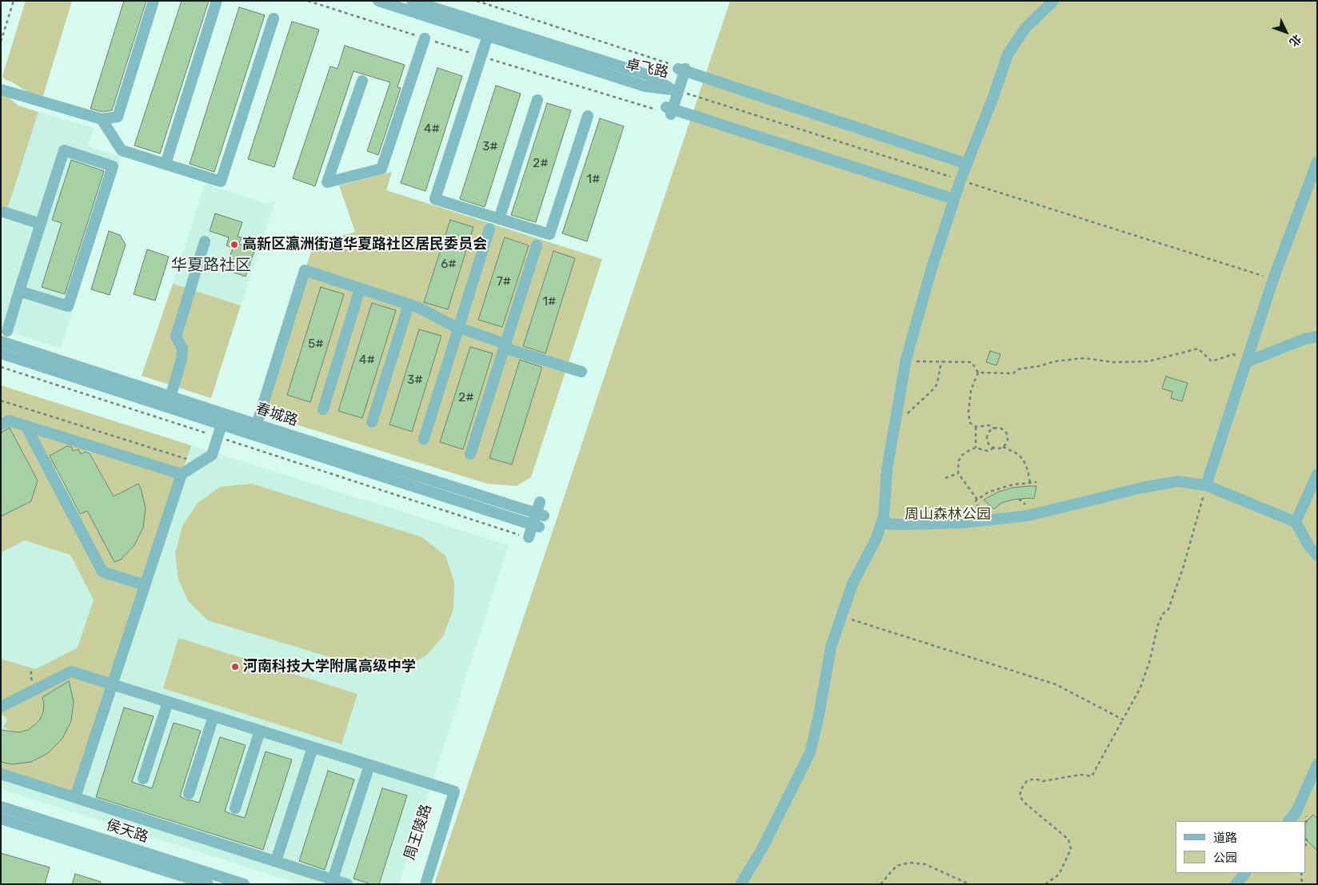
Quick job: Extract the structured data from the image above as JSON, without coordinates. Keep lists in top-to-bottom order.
{
  "streets": {
    "street": [
      "卓飞路",
      "春城路",
      "侯天路",
      "周王陵路"
    ]
  },
  "districts": ["华夏路社区"],
  "parks": ["周山森林公园"],
  "places": ["高新区瀛洲街道华夏路社区居民委员会", "河南科技大学附属高级中学"],
  "house_numbers": [
    "4#",
    "3#",
    "2#",
    "1#",
    "6#",
    "7#",
    "1#",
    "5#",
    "4#",
    "3#",
    "2#"
  ],
  "legend": ["道路", "公园"],
  "north": "bottom right"
}
